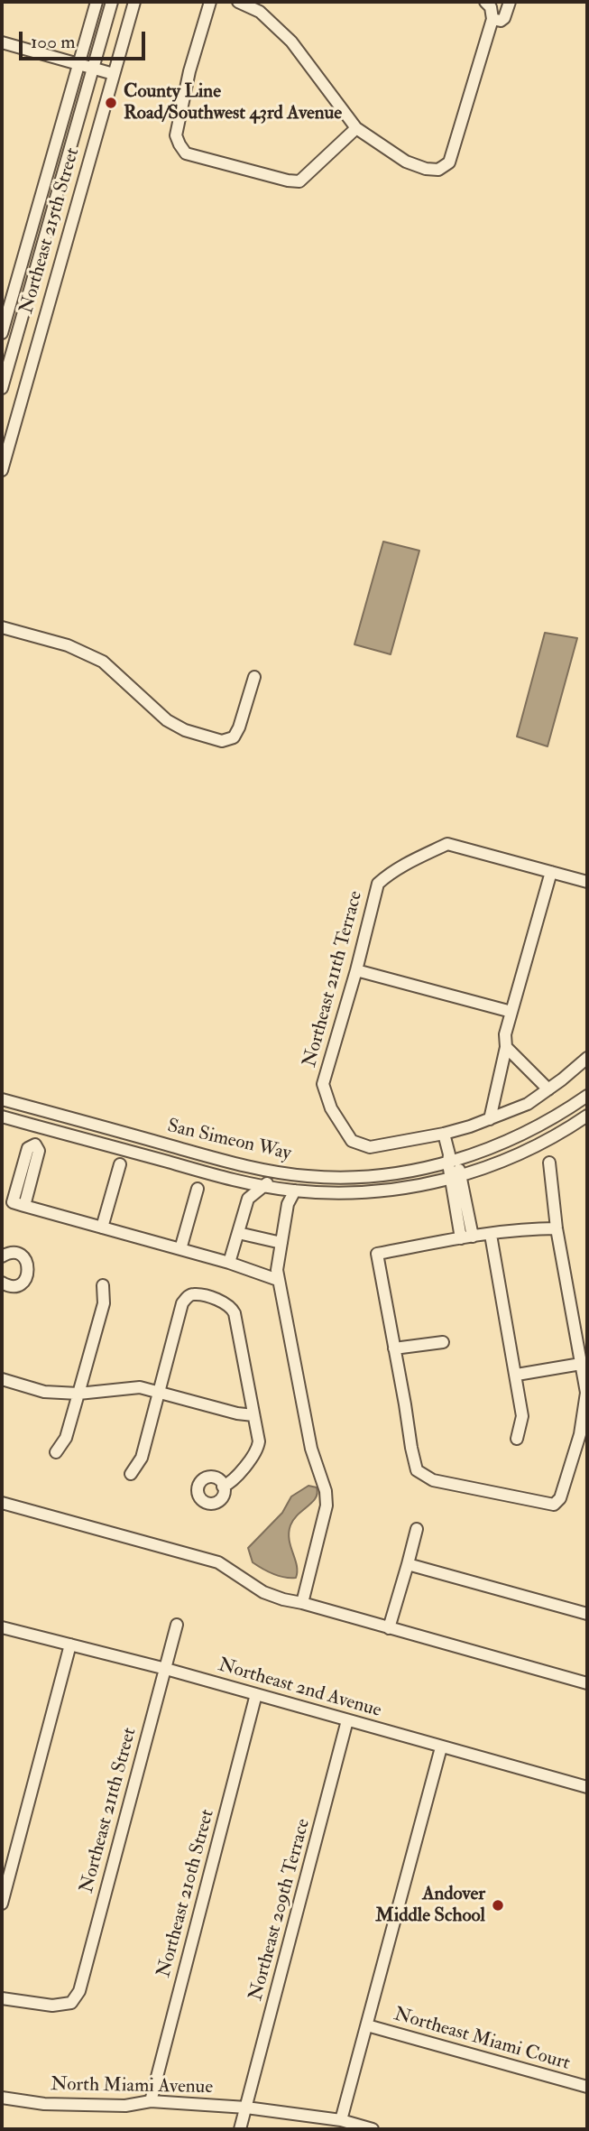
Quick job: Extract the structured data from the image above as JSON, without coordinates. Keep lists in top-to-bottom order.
{
  "streets": {
    "street": [
      "Northeast 215th Street",
      "Northeast 211th Terrace",
      "San Simeon Way",
      "Northeast 2nd Avenue",
      "Northeast 211th Street",
      "Northeast 210th Street",
      "Northeast 209th Terrace",
      "Northeast Miami Court",
      "North Miami Avenue"
    ]
  },
  "crossings": [
    ["Northeast 2nd Avenue", "Northeast 211th Street"],
    ["Northeast 2nd Avenue", "Northeast 210th Street"],
    ["Northeast 2nd Avenue", "Northeast 209th Terrace"],
    ["Northeast 210th Street", "North Miami Avenue"],
    ["Northeast 209th Terrace", "North Miami Avenue"]
  ],
  "places": ["County Line Road/Southwest 43rd Avenue", "Andover Middle School"],
  "scale_bar": "100 m"
}
